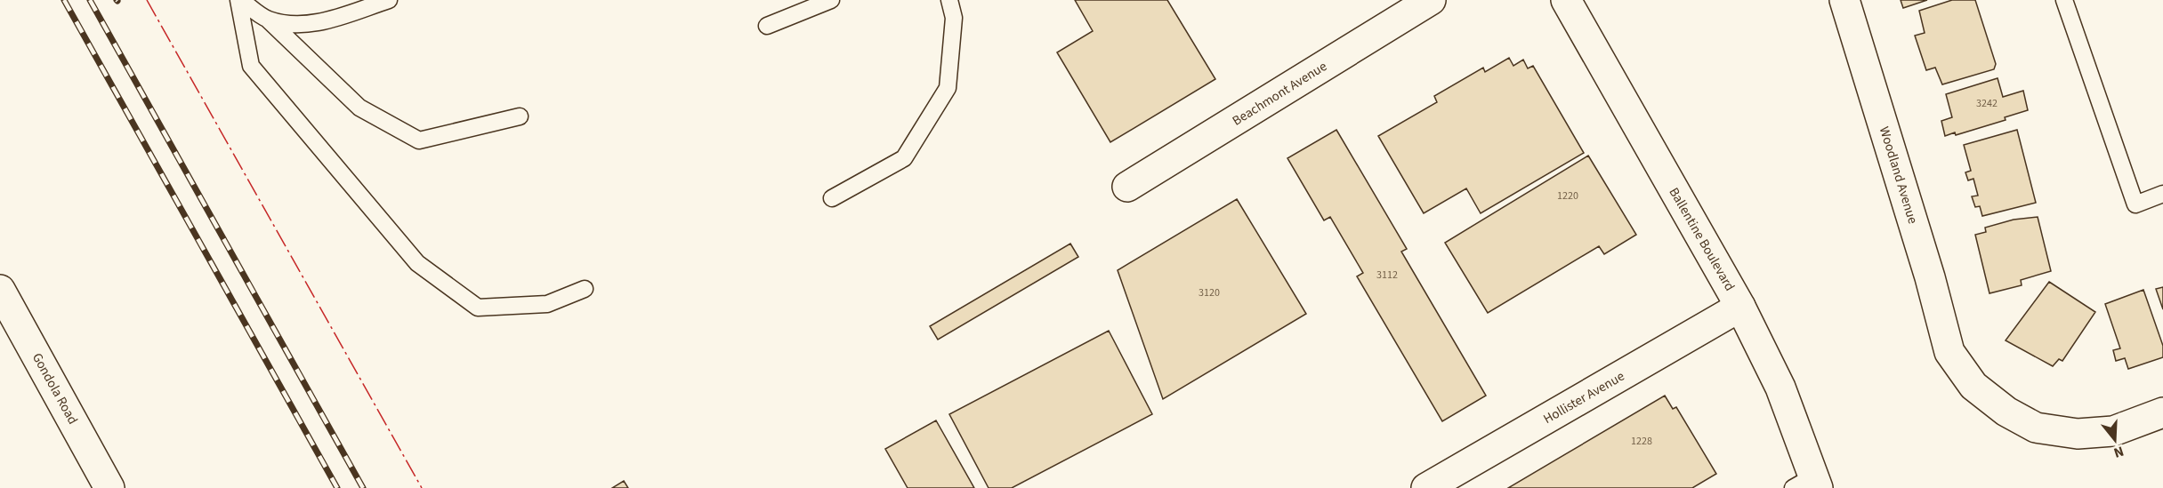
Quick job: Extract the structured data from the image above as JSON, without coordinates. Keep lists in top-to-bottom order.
{
  "streets": {
    "street": [
      "Beachmont Avenue",
      "Woodland Avenue",
      "Ballentine Boulevard",
      "Gondola Road",
      "Hollister Avenue"
    ]
  },
  "crossings": [
    ["Ballentine Boulevard", "Hollister Avenue"]
  ],
  "house_numbers": [
    "3242",
    "1220",
    "3112",
    "3120",
    "1228"
  ],
  "north": "bottom"
}
